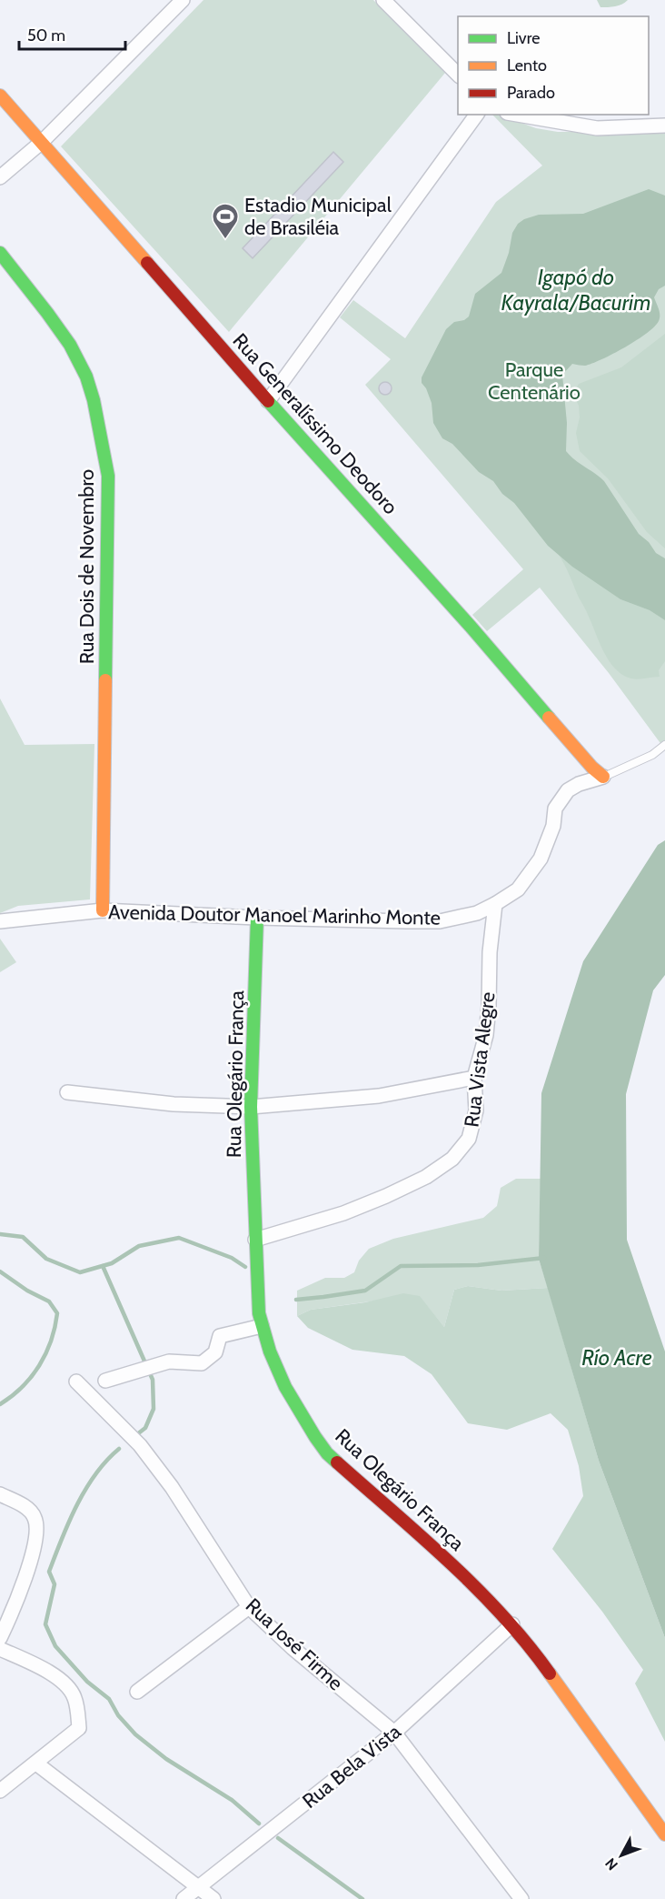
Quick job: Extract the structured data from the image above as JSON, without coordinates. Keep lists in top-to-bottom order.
{
  "streets": {
    "street": [
      "Rua Generalíssimo Deodoro",
      "Rua Dois de Novembro",
      "Avenida Doutor Manoel Marinho Monte",
      "Rua Vista Alegre",
      "Rua Olegário França",
      "Rua José Firme",
      "Rua Bela Vista"
    ]
  },
  "crossings": [
    ["Rua Generalíssimo Deodoro", "Avenida Doutor Manoel Marinho Monte"],
    ["Rua Dois de Novembro", "Avenida Doutor Manoel Marinho Monte"],
    ["Avenida Doutor Manoel Marinho Monte", "Rua Vista Alegre"],
    ["Avenida Doutor Manoel Marinho Monte", "Rua Olegário França"],
    ["Rua Vista Alegre", "Rua Olegário França"],
    ["Rua Olegário França", "Rua Bela Vista"],
    ["Rua José Firme", "Rua Bela Vista"]
  ],
  "water": ["Igapó do Kayrala/Bacurim", "Río Acre"],
  "parks": ["Parque Centenário"],
  "places": {
    "sports": ["Estadio Municipal de Brasiléia"]
  },
  "legend": ["Livre", "Lento", "Parado"],
  "scale_bar": "50 m",
  "north": "bottom left"
}
